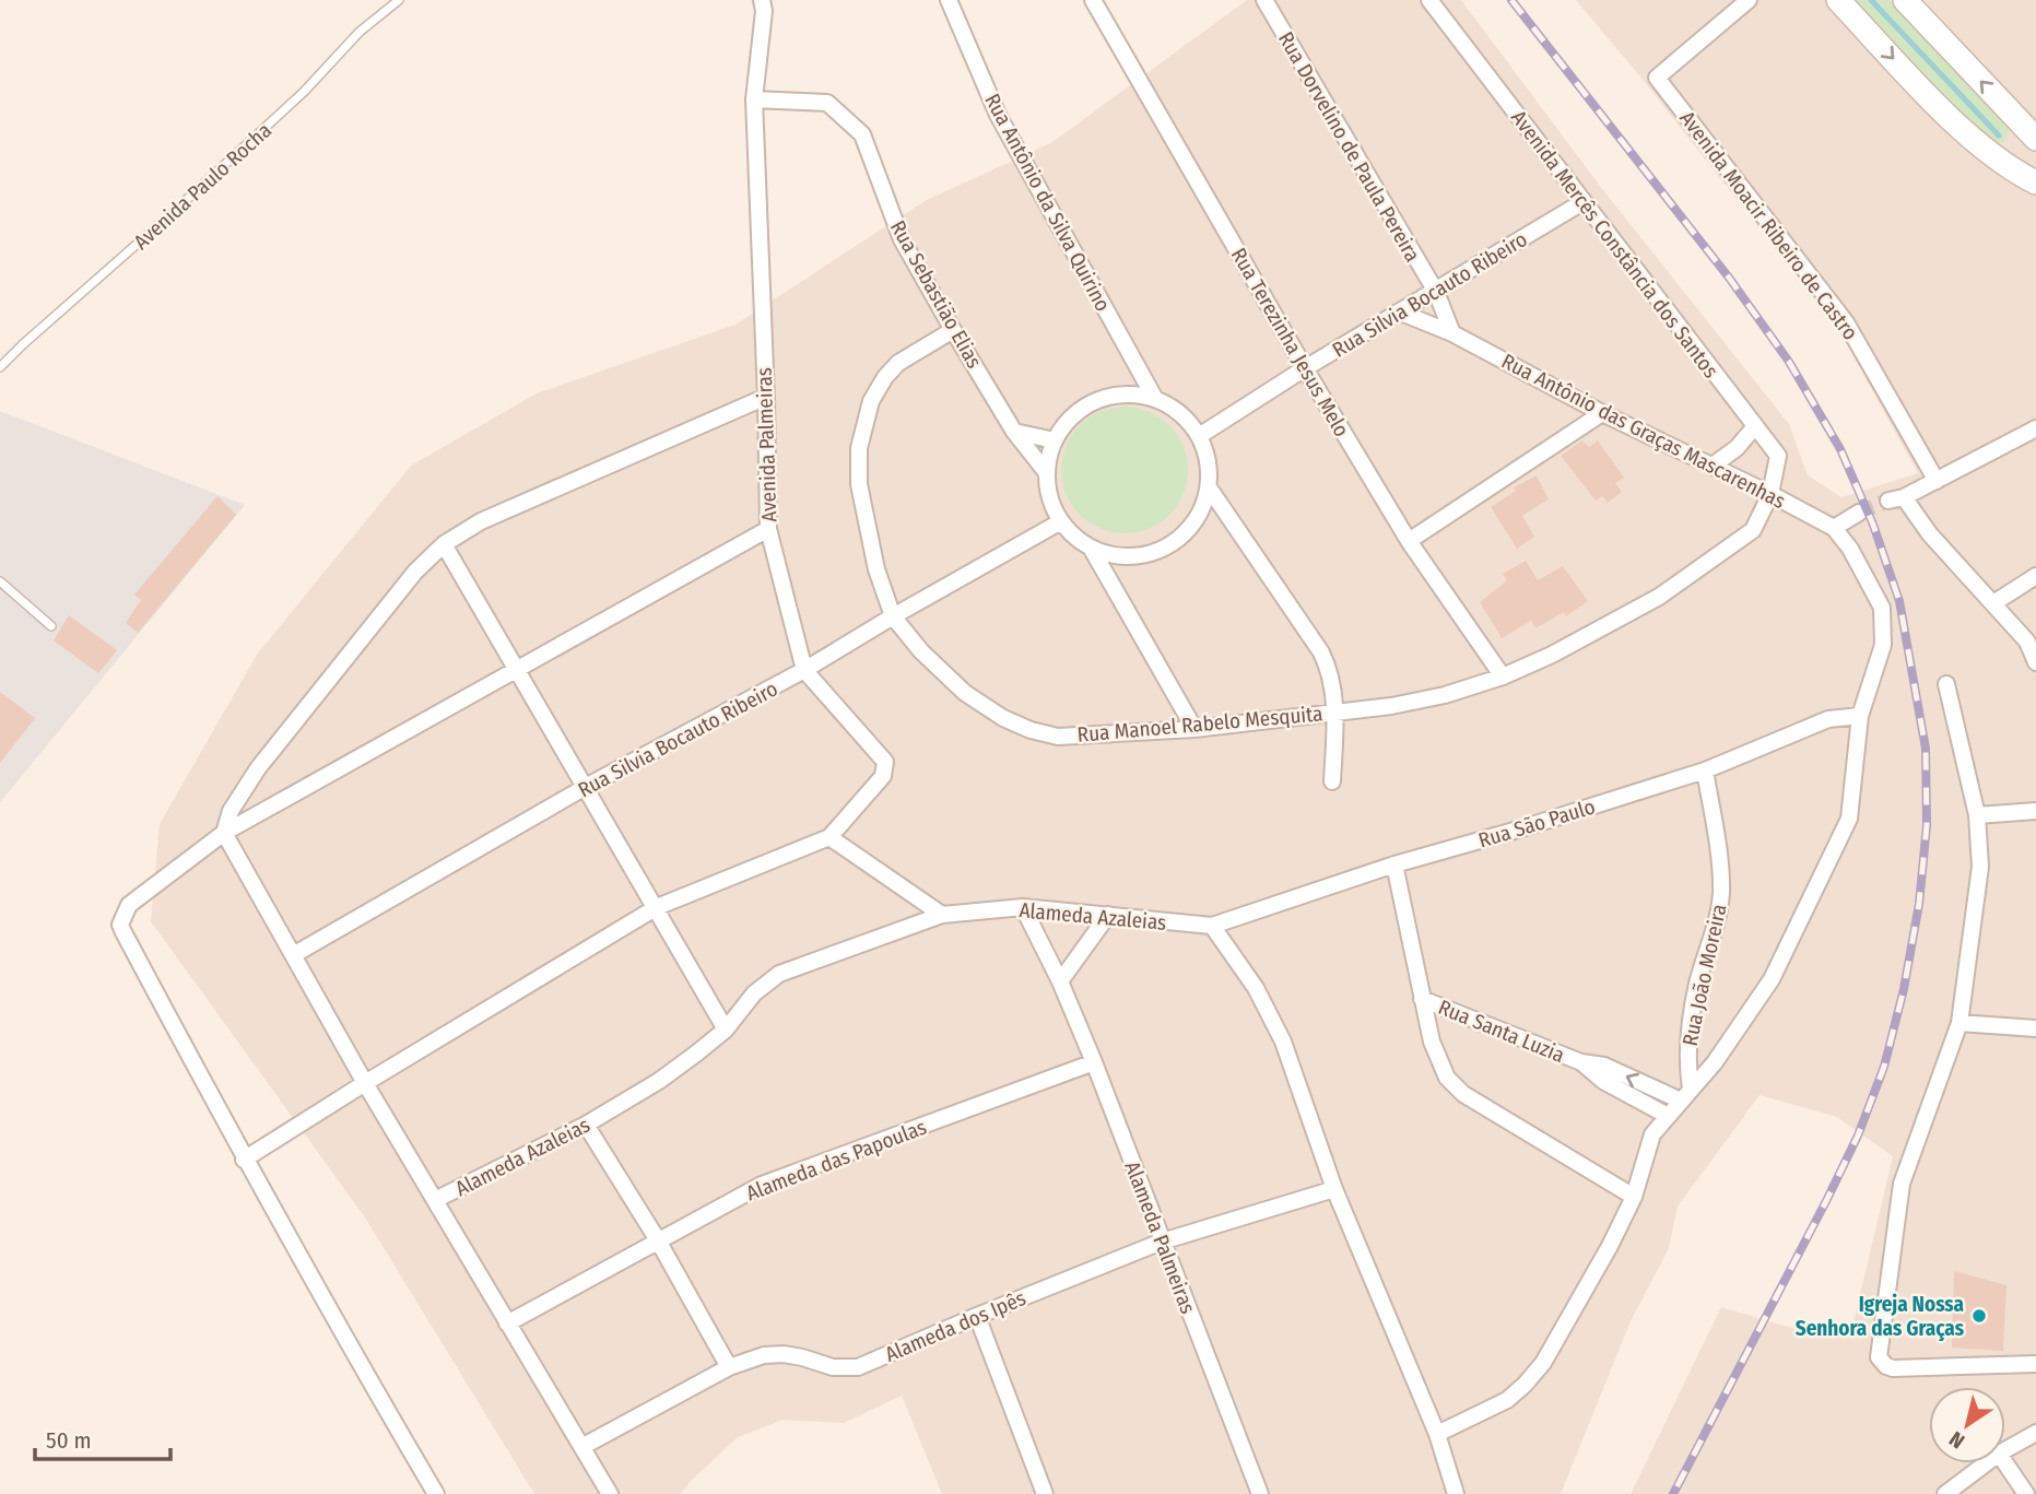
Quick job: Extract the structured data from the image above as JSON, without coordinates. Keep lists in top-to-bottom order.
{
  "streets": {
    "street": [
      "Rua Dorvelino de Paula Pereira",
      "Rua Antônio da Silva Quirino",
      "Avenida Moacir Ribeiro de Castro",
      "Avenida Mercês Constância dos Santos",
      "Rua Sebastião Elias",
      "Rua Silvia Bocauto Ribeiro",
      "Rua Terezinha Jesus Melo",
      "Rua Antônio das Graças Mascarenhas",
      "Avenida Palmeiras",
      "Rua Manoel Rabelo Mesquita",
      "Rua São Paulo",
      "Alameda Azaleias",
      "Rua João Moreira",
      "Rua Santa Luzia",
      "Alameda das Papoulas",
      "Alameda Palmeiras",
      "Alameda dos Ipês"
    ],
    "lane": ["Avenida Paulo Rocha"]
  },
  "crossings": [
    ["Rua Dorvelino de Paula Pereira", "Rua Silvia Bocauto Ribeiro"],
    ["Rua Antônio da Silva Quirino", "Rua Sebastião Elias"],
    ["Rua Antônio da Silva Quirino", "Rua Silvia Bocauto Ribeiro"],
    ["Avenida Mercês Constância dos Santos", "Rua Silvia Bocauto Ribeiro"],
    ["Avenida Mercês Constância dos Santos", "Rua Antônio das Graças Mascarenhas"],
    ["Avenida Mercês Constância dos Santos", "Rua Manoel Rabelo Mesquita"],
    ["Rua Sebastião Elias", "Rua Silvia Bocauto Ribeiro"],
    ["Rua Sebastião Elias", "Avenida Palmeiras"],
    ["Rua Sebastião Elias", "Rua Manoel Rabelo Mesquita"],
    ["Rua Silvia Bocauto Ribeiro", "Rua Terezinha Jesus Melo"],
    ["Rua Silvia Bocauto Ribeiro", "Rua Antônio das Graças Mascarenhas"],
    ["Rua Silvia Bocauto Ribeiro", "Avenida Palmeiras"],
    ["Rua Silvia Bocauto Ribeiro", "Rua Manoel Rabelo Mesquita"],
    ["Rua Terezinha Jesus Melo", "Rua Manoel Rabelo Mesquita"],
    ["Rua Antônio das Graças Mascarenhas", "Rua Manoel Rabelo Mesquita"],
    ["Rua São Paulo", "Alameda Azaleias"],
    ["Rua São Paulo", "Rua João Moreira"],
    ["Alameda Azaleias", "Alameda Palmeiras"],
    ["Rua João Moreira", "Rua Santa Luzia"],
    ["Alameda das Papoulas", "Alameda Palmeiras"],
    ["Alameda Palmeiras", "Alameda dos Ipês"]
  ],
  "places": ["Igreja Nossa Senhora das Graças"],
  "scale_bar": "50 m",
  "north": "bottom left"
}
